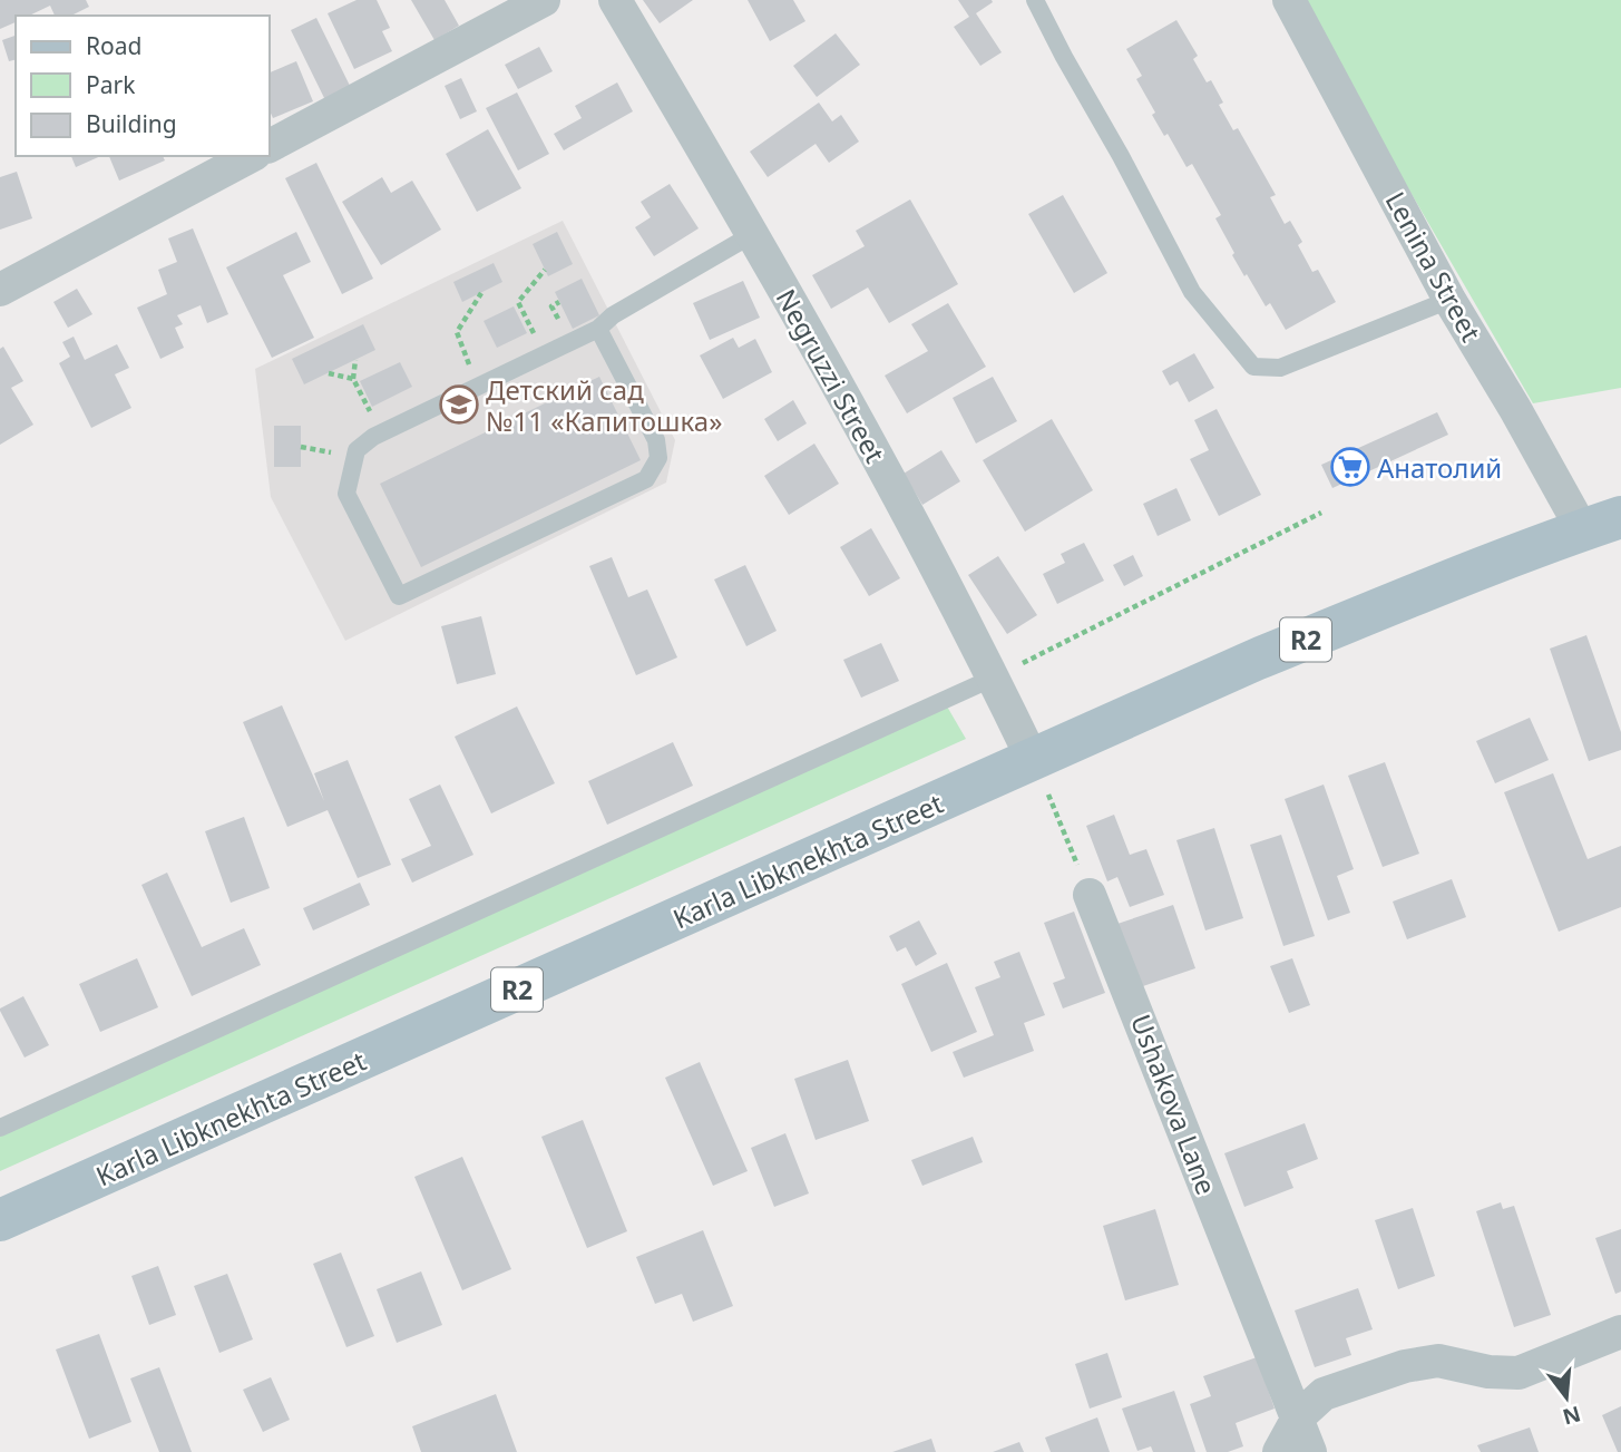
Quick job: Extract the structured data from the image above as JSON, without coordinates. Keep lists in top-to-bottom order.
{
  "streets": {
    "main road": ["R2", "Karla Libknekhta Street"],
    "street": ["Lenina Street", "Negruzzi Street", "Ushakova Lane"]
  },
  "crossings": [
    ["Lenina Street", "Karla Libknekhta Street"],
    ["Negruzzi Street", "Karla Libknekhta Street"]
  ],
  "places": {
    "school or university": ["Детский сад №11 «Капитошка»"],
    "supermarket": ["Анатолий"]
  },
  "legend": ["Road", "Park", "Building"],
  "north": "bottom"
}
